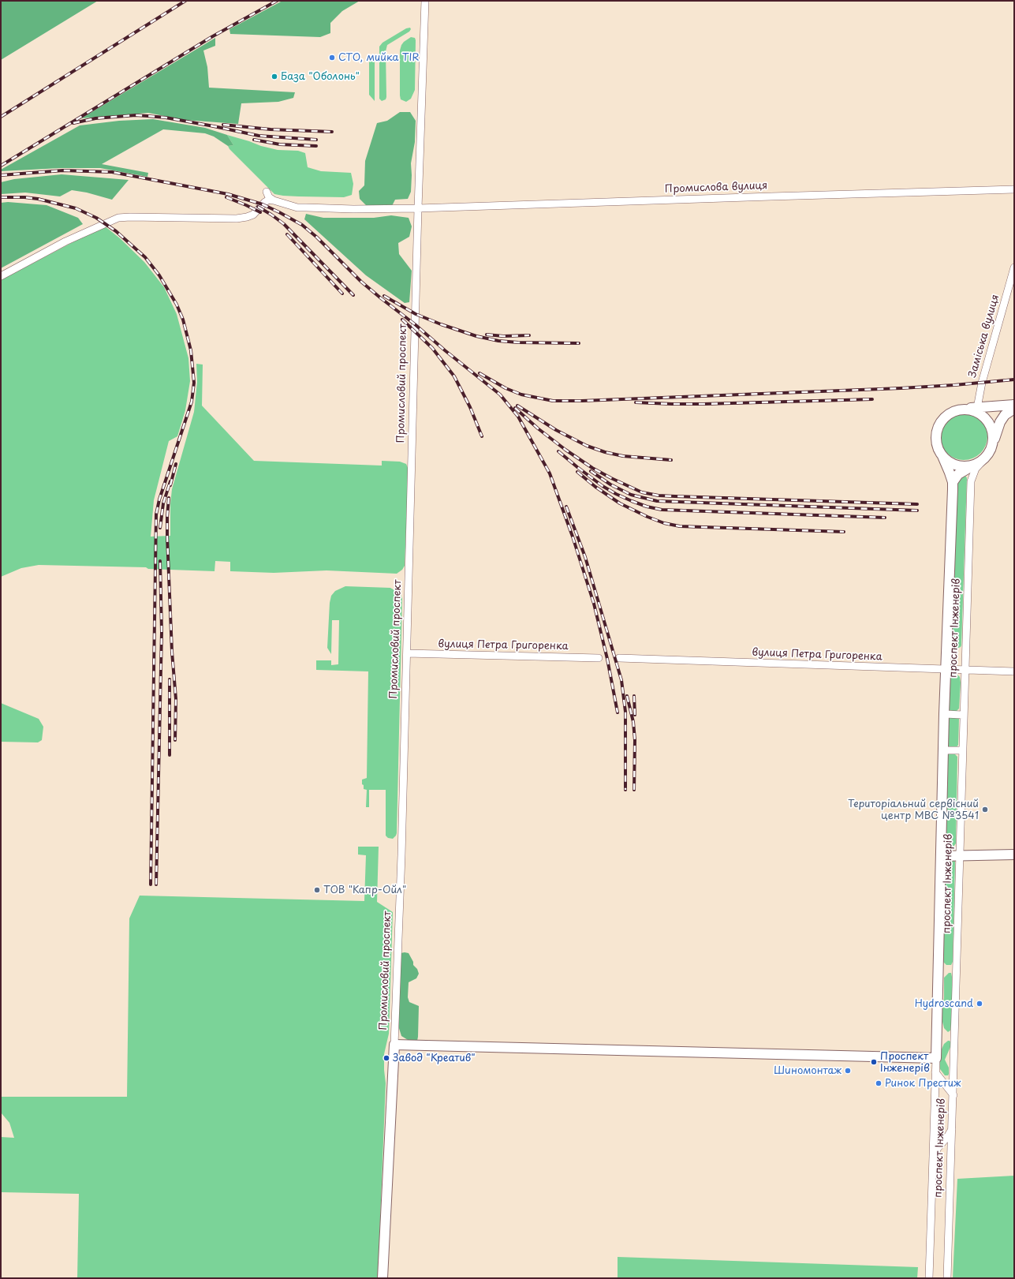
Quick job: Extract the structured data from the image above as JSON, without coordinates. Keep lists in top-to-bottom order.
{
  "streets": {
    "street": [
      "Промислова вулиця",
      "Заміська вулиця",
      "Промисловий проспект",
      "проспект Інженерів",
      "вулиця Петра Григоренка"
    ]
  },
  "crossings": [
    ["Промислова вулиця", "Промисловий проспект"],
    ["Заміська вулиця", "проспект Інженерів"],
    ["Промисловий проспект", "вулиця Петра Григоренка"],
    ["проспект Інженерів", "вулиця Петра Григоренка"]
  ],
  "places": [
    "СТО, мийка TIR",
    "База \"Оболонь\"",
    "Територіальний сервісний центр МВС №3541",
    "ТОВ \"Капр-Ойл\"",
    "Hydroscand",
    "Завод \"Креатив\"",
    "Проспект Інженерів",
    "Шиномонтаж",
    "Ринок Престиж"
  ]
}
